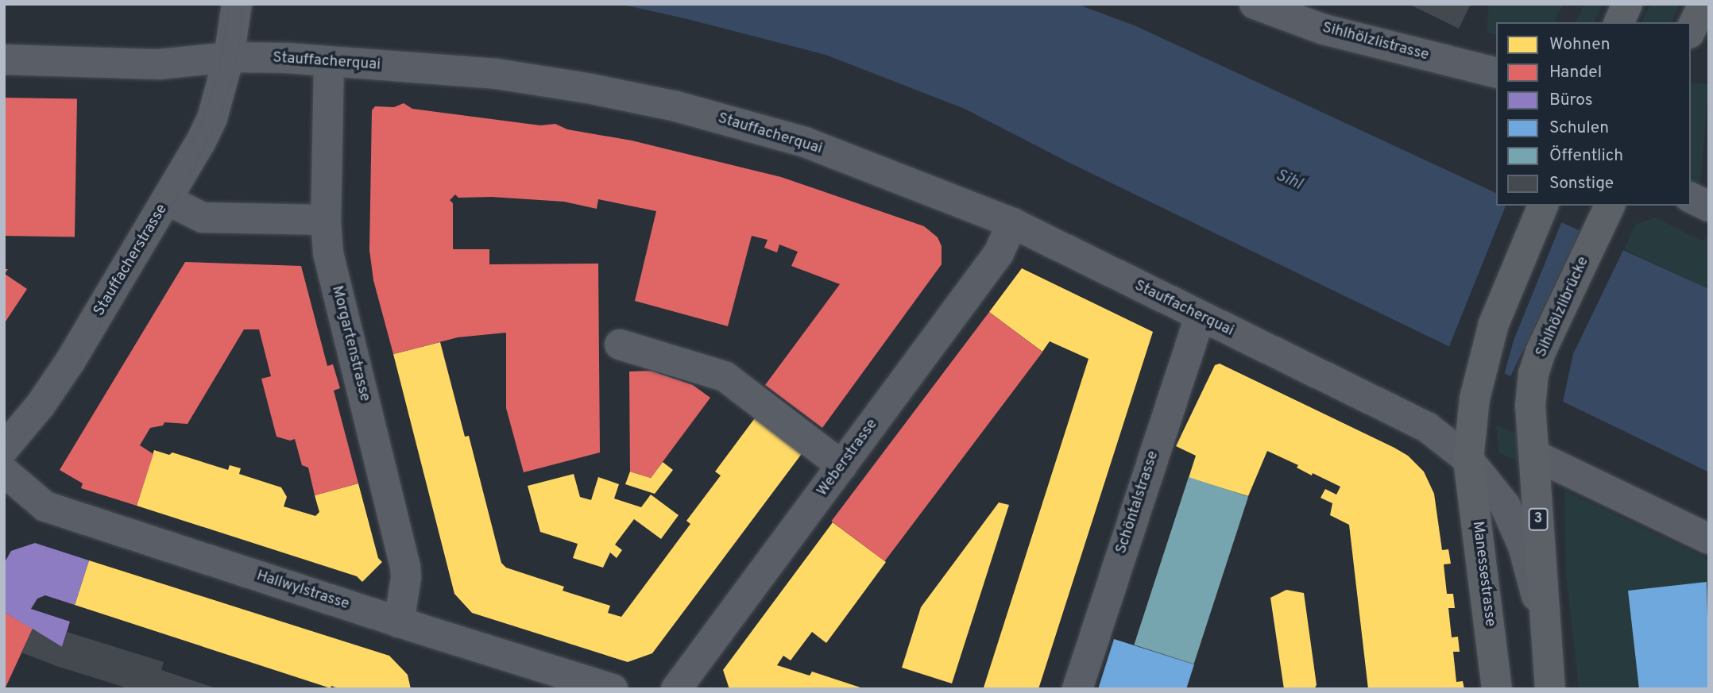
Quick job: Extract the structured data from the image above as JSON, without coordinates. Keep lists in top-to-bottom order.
{
  "streets": {
    "main road": ["Sihlhölzlibrücke", "3", "Manessestrasse"],
    "street": [
      "Sihlhölzlistrasse",
      "Stauffacherquai",
      "Stauffacherstrasse",
      "Morgartenstrasse",
      "Weberstrasse",
      "Schöntalstrasse",
      "Hallwylstrasse"
    ]
  },
  "crossings": [
    ["Stauffacherquai", "Stauffacherstrasse"],
    ["Stauffacherquai", "Morgartenstrasse"],
    ["Stauffacherquai", "Weberstrasse"],
    ["Stauffacherquai", "Schöntalstrasse"],
    ["Stauffacherquai", "Manessestrasse"],
    ["Sihlhölzlibrücke", "3"],
    ["Morgartenstrasse", "Hallwylstrasse"]
  ],
  "water": ["Sihl"],
  "legend": [
    "Wohnen",
    "Handel",
    "Büros",
    "Schulen",
    "Öffentlich",
    "Sonstige"
  ]
}
